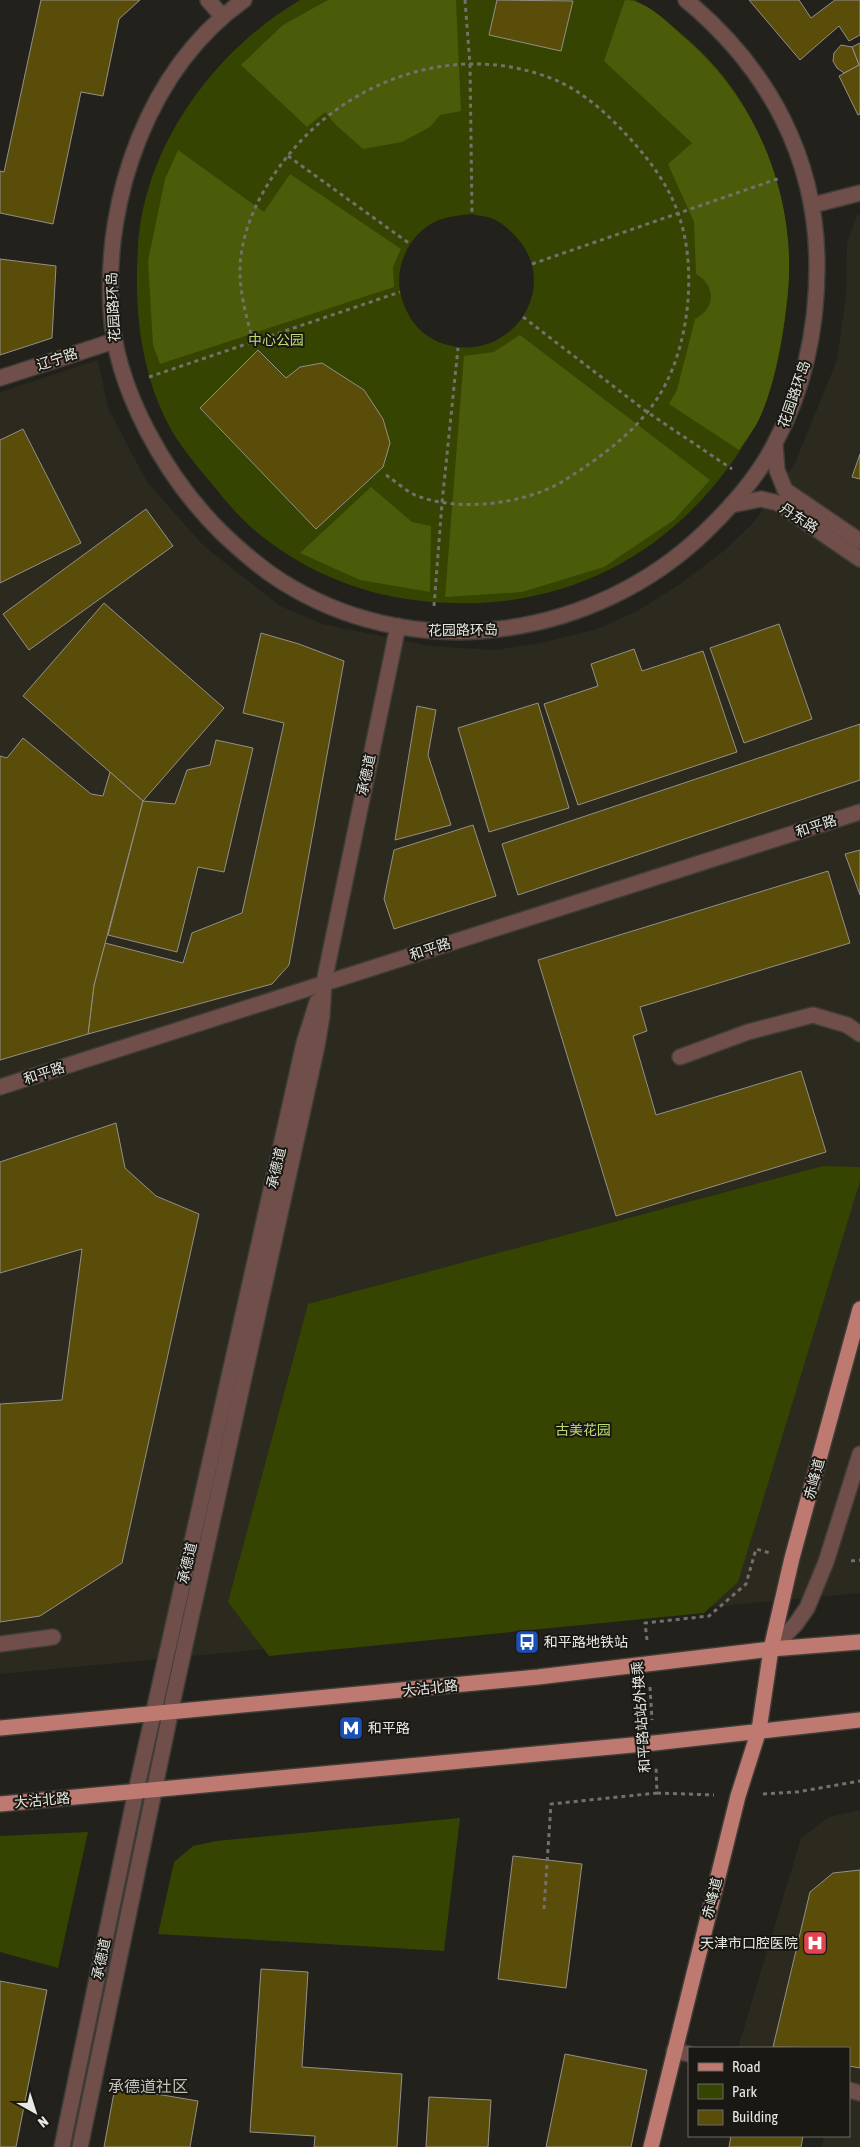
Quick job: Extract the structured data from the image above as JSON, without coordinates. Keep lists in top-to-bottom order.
{
  "streets": {
    "main road": ["赤峰道", "大沽北路"],
    "street": [
      "花园路环岛",
      "辽宁路",
      "丹东路",
      "承德道",
      "和平路"
    ],
    "path": ["和平路站站外换乘"]
  },
  "crossings": [
    ["花园路环岛", "辽宁路"],
    ["花园路环岛", "丹东路"],
    ["花园路环岛", "承德道"],
    ["承德道", "和平路"],
    ["承德道", "大沽北路"],
    ["赤峰道", "大沽北路"],
    ["赤峰道", "和平路站站外换乘"],
    ["大沽北路", "和平路站站外换乘"]
  ],
  "districts": ["承德道社区"],
  "parks": ["中心公园", "古美花园"],
  "places": {
    "bus stop": ["和平路地铁站"],
    "metro station": ["和平路"],
    "hospital": ["天津市口腔医院"]
  },
  "legend": ["Road", "Park", "Building"],
  "north": "bottom right"
}
